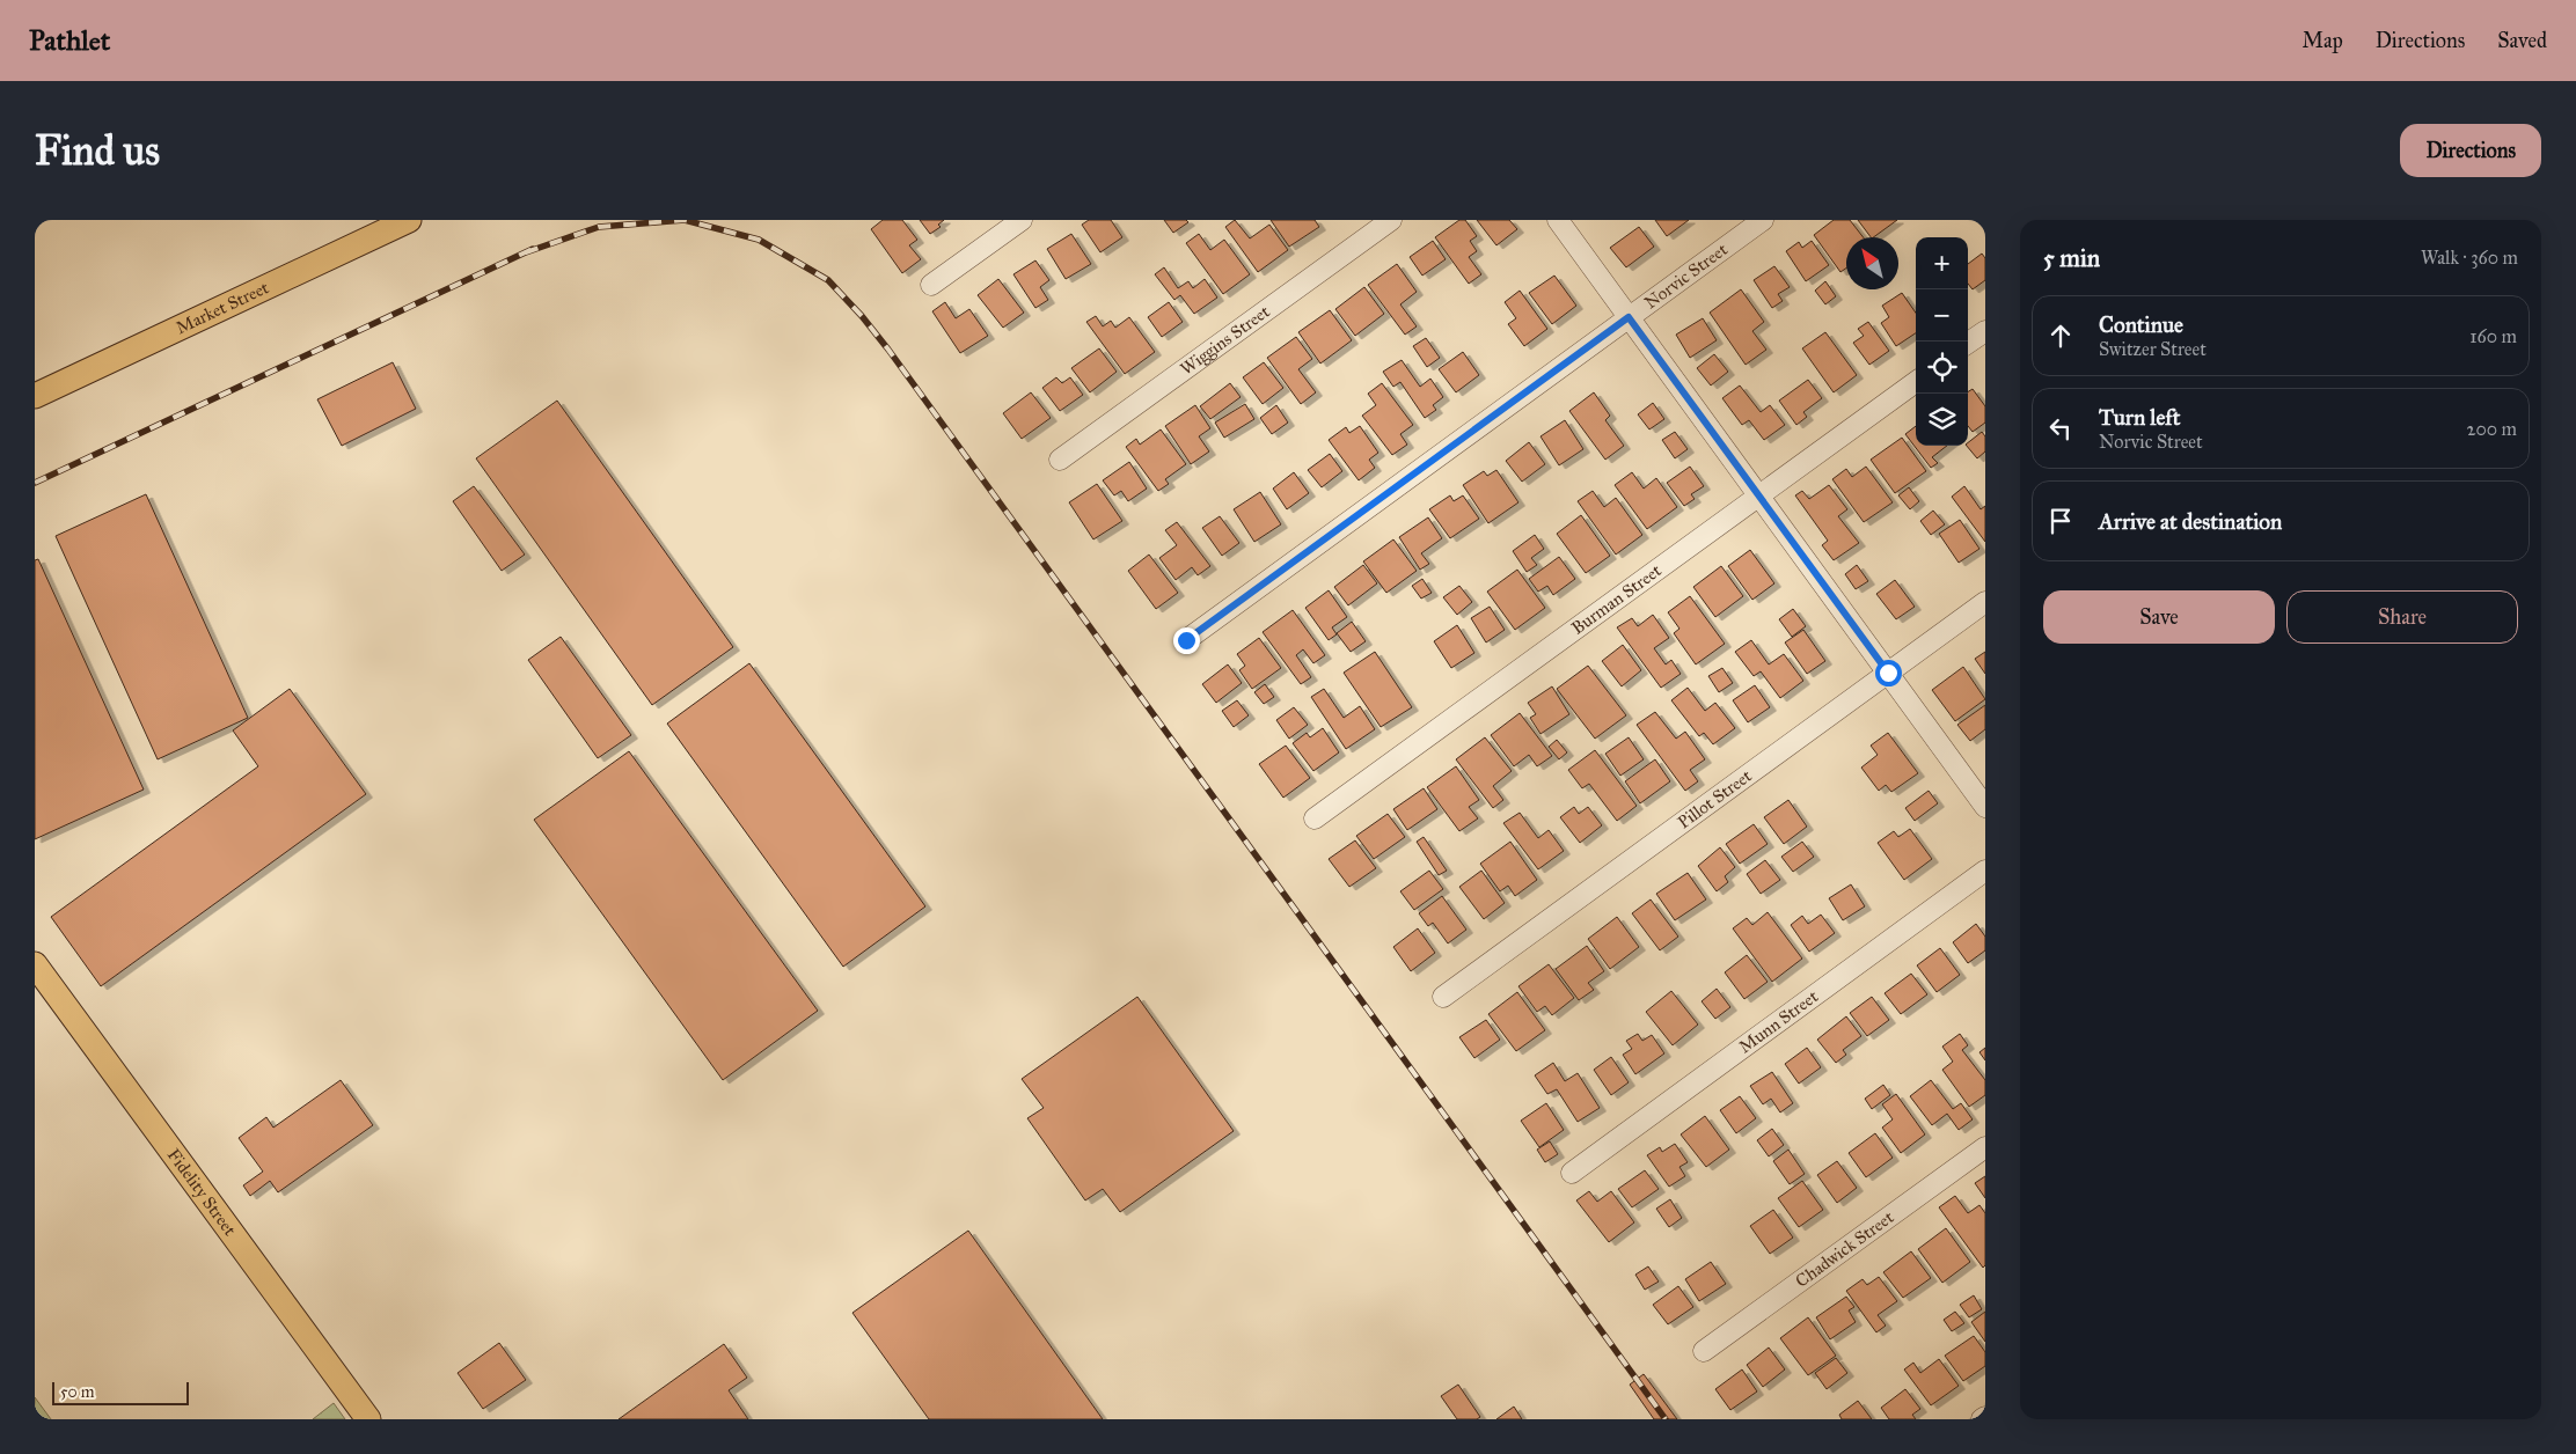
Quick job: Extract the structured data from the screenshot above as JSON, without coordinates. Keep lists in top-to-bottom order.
{
  "streets": {
    "main road": ["Market Street", "Fidelity Street"],
    "street": [
      "Norvic Street",
      "Wiggins Street",
      "Burman Street",
      "Pillot Street",
      "Munn Street",
      "Chadwick Street"
    ]
  },
  "scale_bar": "50 m",
  "north": "top left",
  "page": {
    "header": "Pathlet",
    "nav": ["Map", "Directions", "Saved"],
    "buttons": [
      "Directions",
      ["Save", "Share"]
    ],
    "title": "Find us",
    "heading": ["5 min", "Walk · 360 m"],
    "map_buttons": ["+", "−"],
    "list": [
      ["Continue", "Switzer Street", "160 m"],
      ["Turn left", "Norvic Street", "200 m"],
      "Arrive at destination"
    ],
    "scale": "50 m"
  }
}
